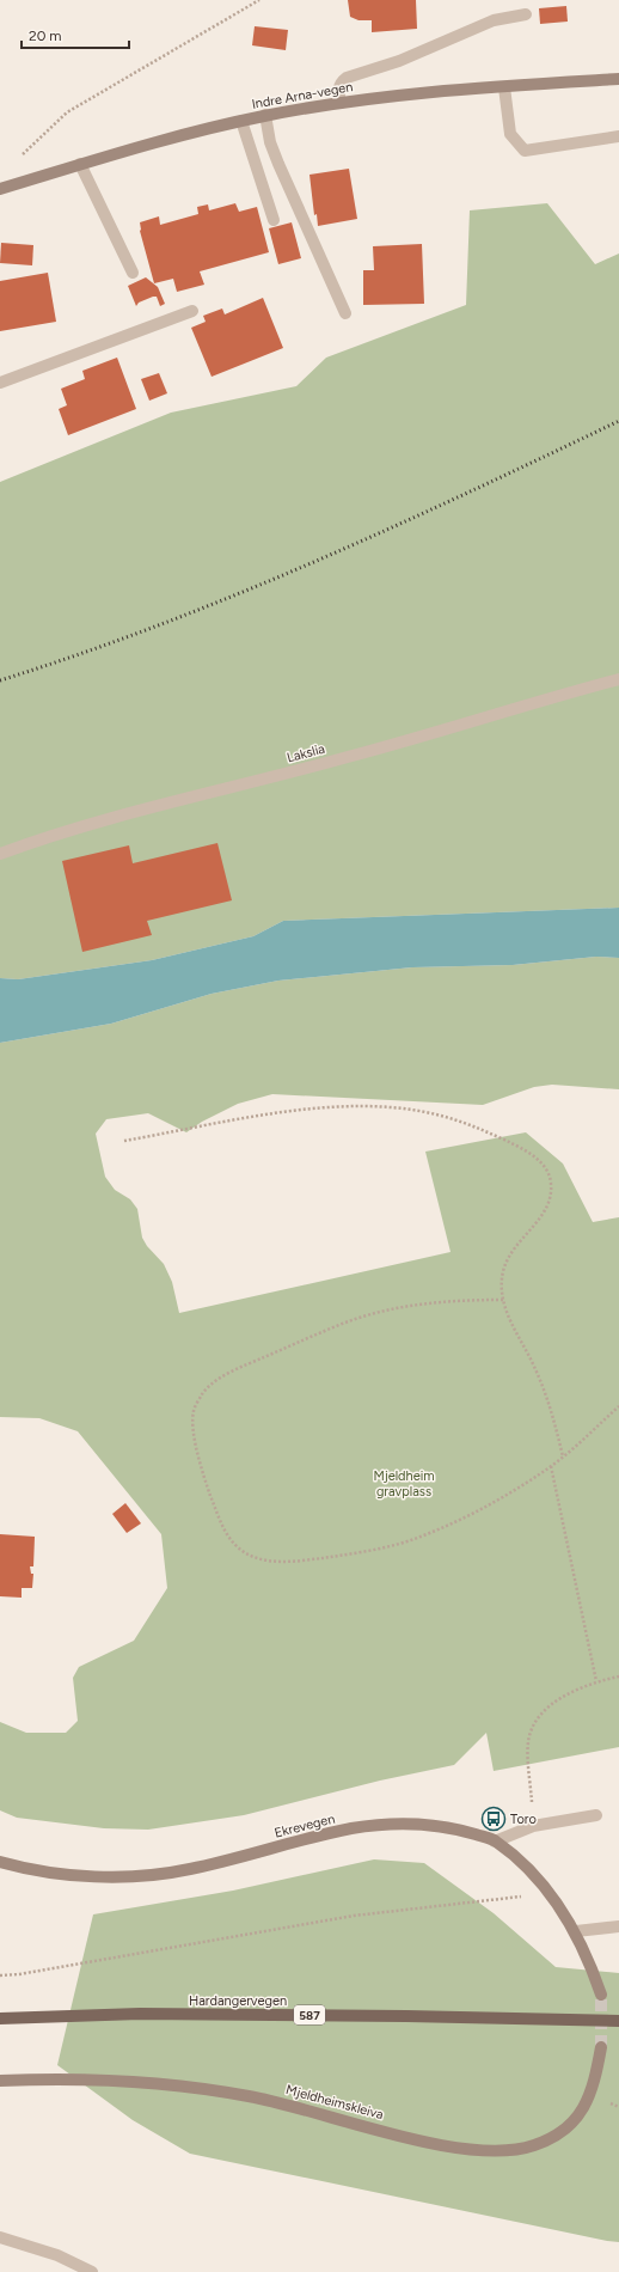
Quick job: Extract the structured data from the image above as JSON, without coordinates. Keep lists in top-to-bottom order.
{
  "streets": {
    "main road": [
      "Indre Arna-vegen",
      "Ekrevegen",
      "Hardangervegen",
      "587",
      "Mjeldheimskleiva"
    ],
    "street": ["Lakslia"]
  },
  "parks": ["Mjeldheim gravplass"],
  "places": {
    "bus stop": ["Toro"]
  },
  "scale_bar": "20 m"
}
